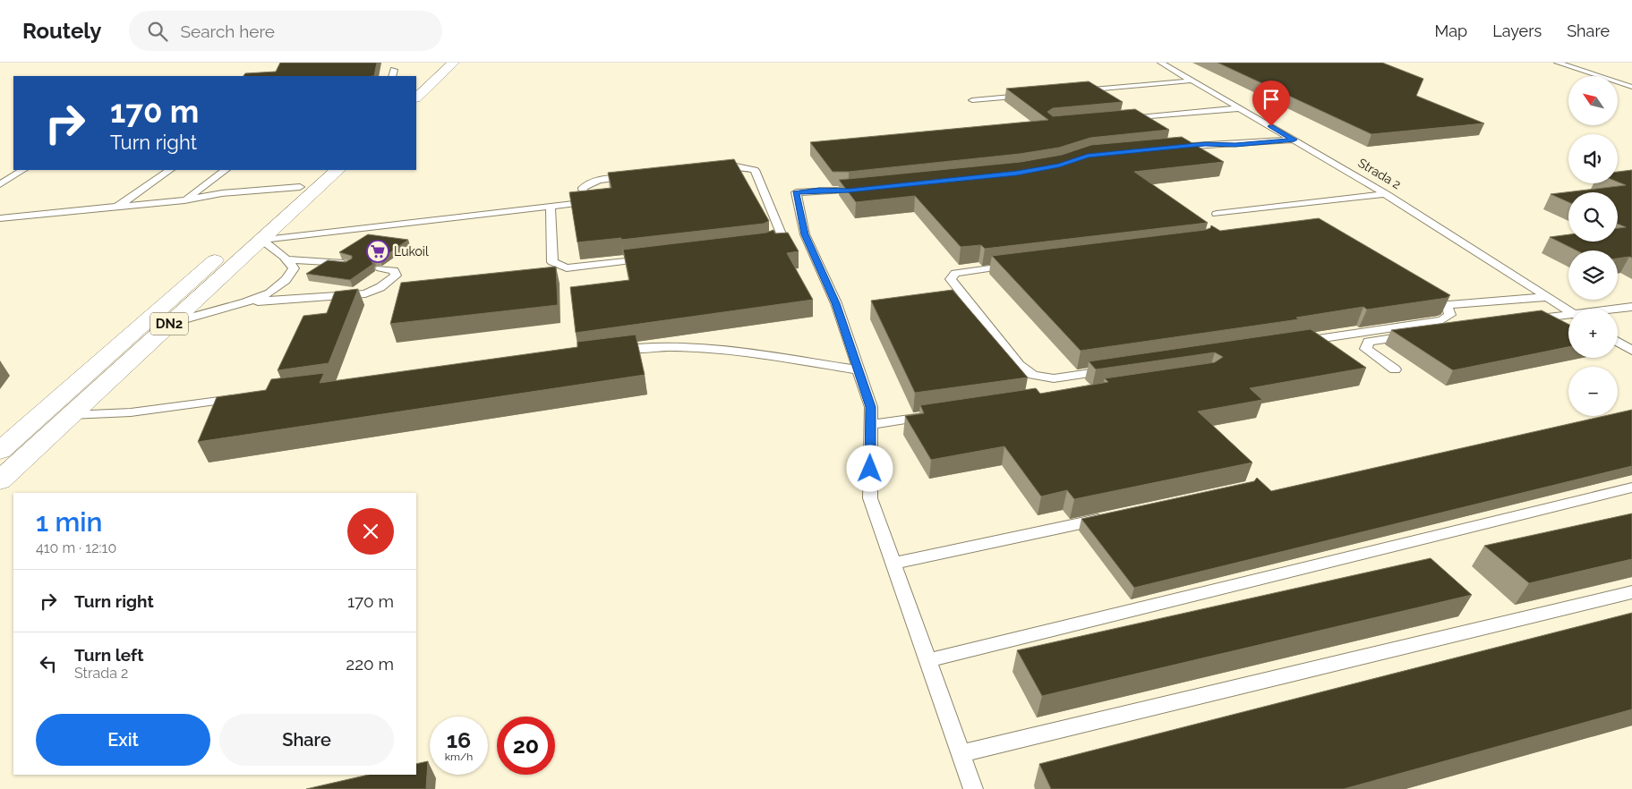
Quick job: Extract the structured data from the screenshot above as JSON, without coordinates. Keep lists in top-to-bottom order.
{
  "streets": {
    "highway": ["DN2"],
    "lane": ["Strada 2"]
  },
  "places": {
    "supermarket": ["Lukoil"]
  },
  "north": "top left",
  "page": {
    "header": "Routely",
    "search": "Search here",
    "nav": ["Map", "Layers", "Share"],
    "map_buttons": ["+", "−"],
    "turn": ["170 m", "Turn right"],
    "heading": ["1 min", "410 m · 12:10"],
    "list": [
      {
        "name": "Turn right",
        "value": "170 m"
      },
      {
        "name": "Turn left",
        "note": "Strada 2",
        "value": "220 m"
      }
    ],
    "buttons": ["Exit", "Share"],
    "speed": "16 km/h",
    "limit": "20"
  }
}
